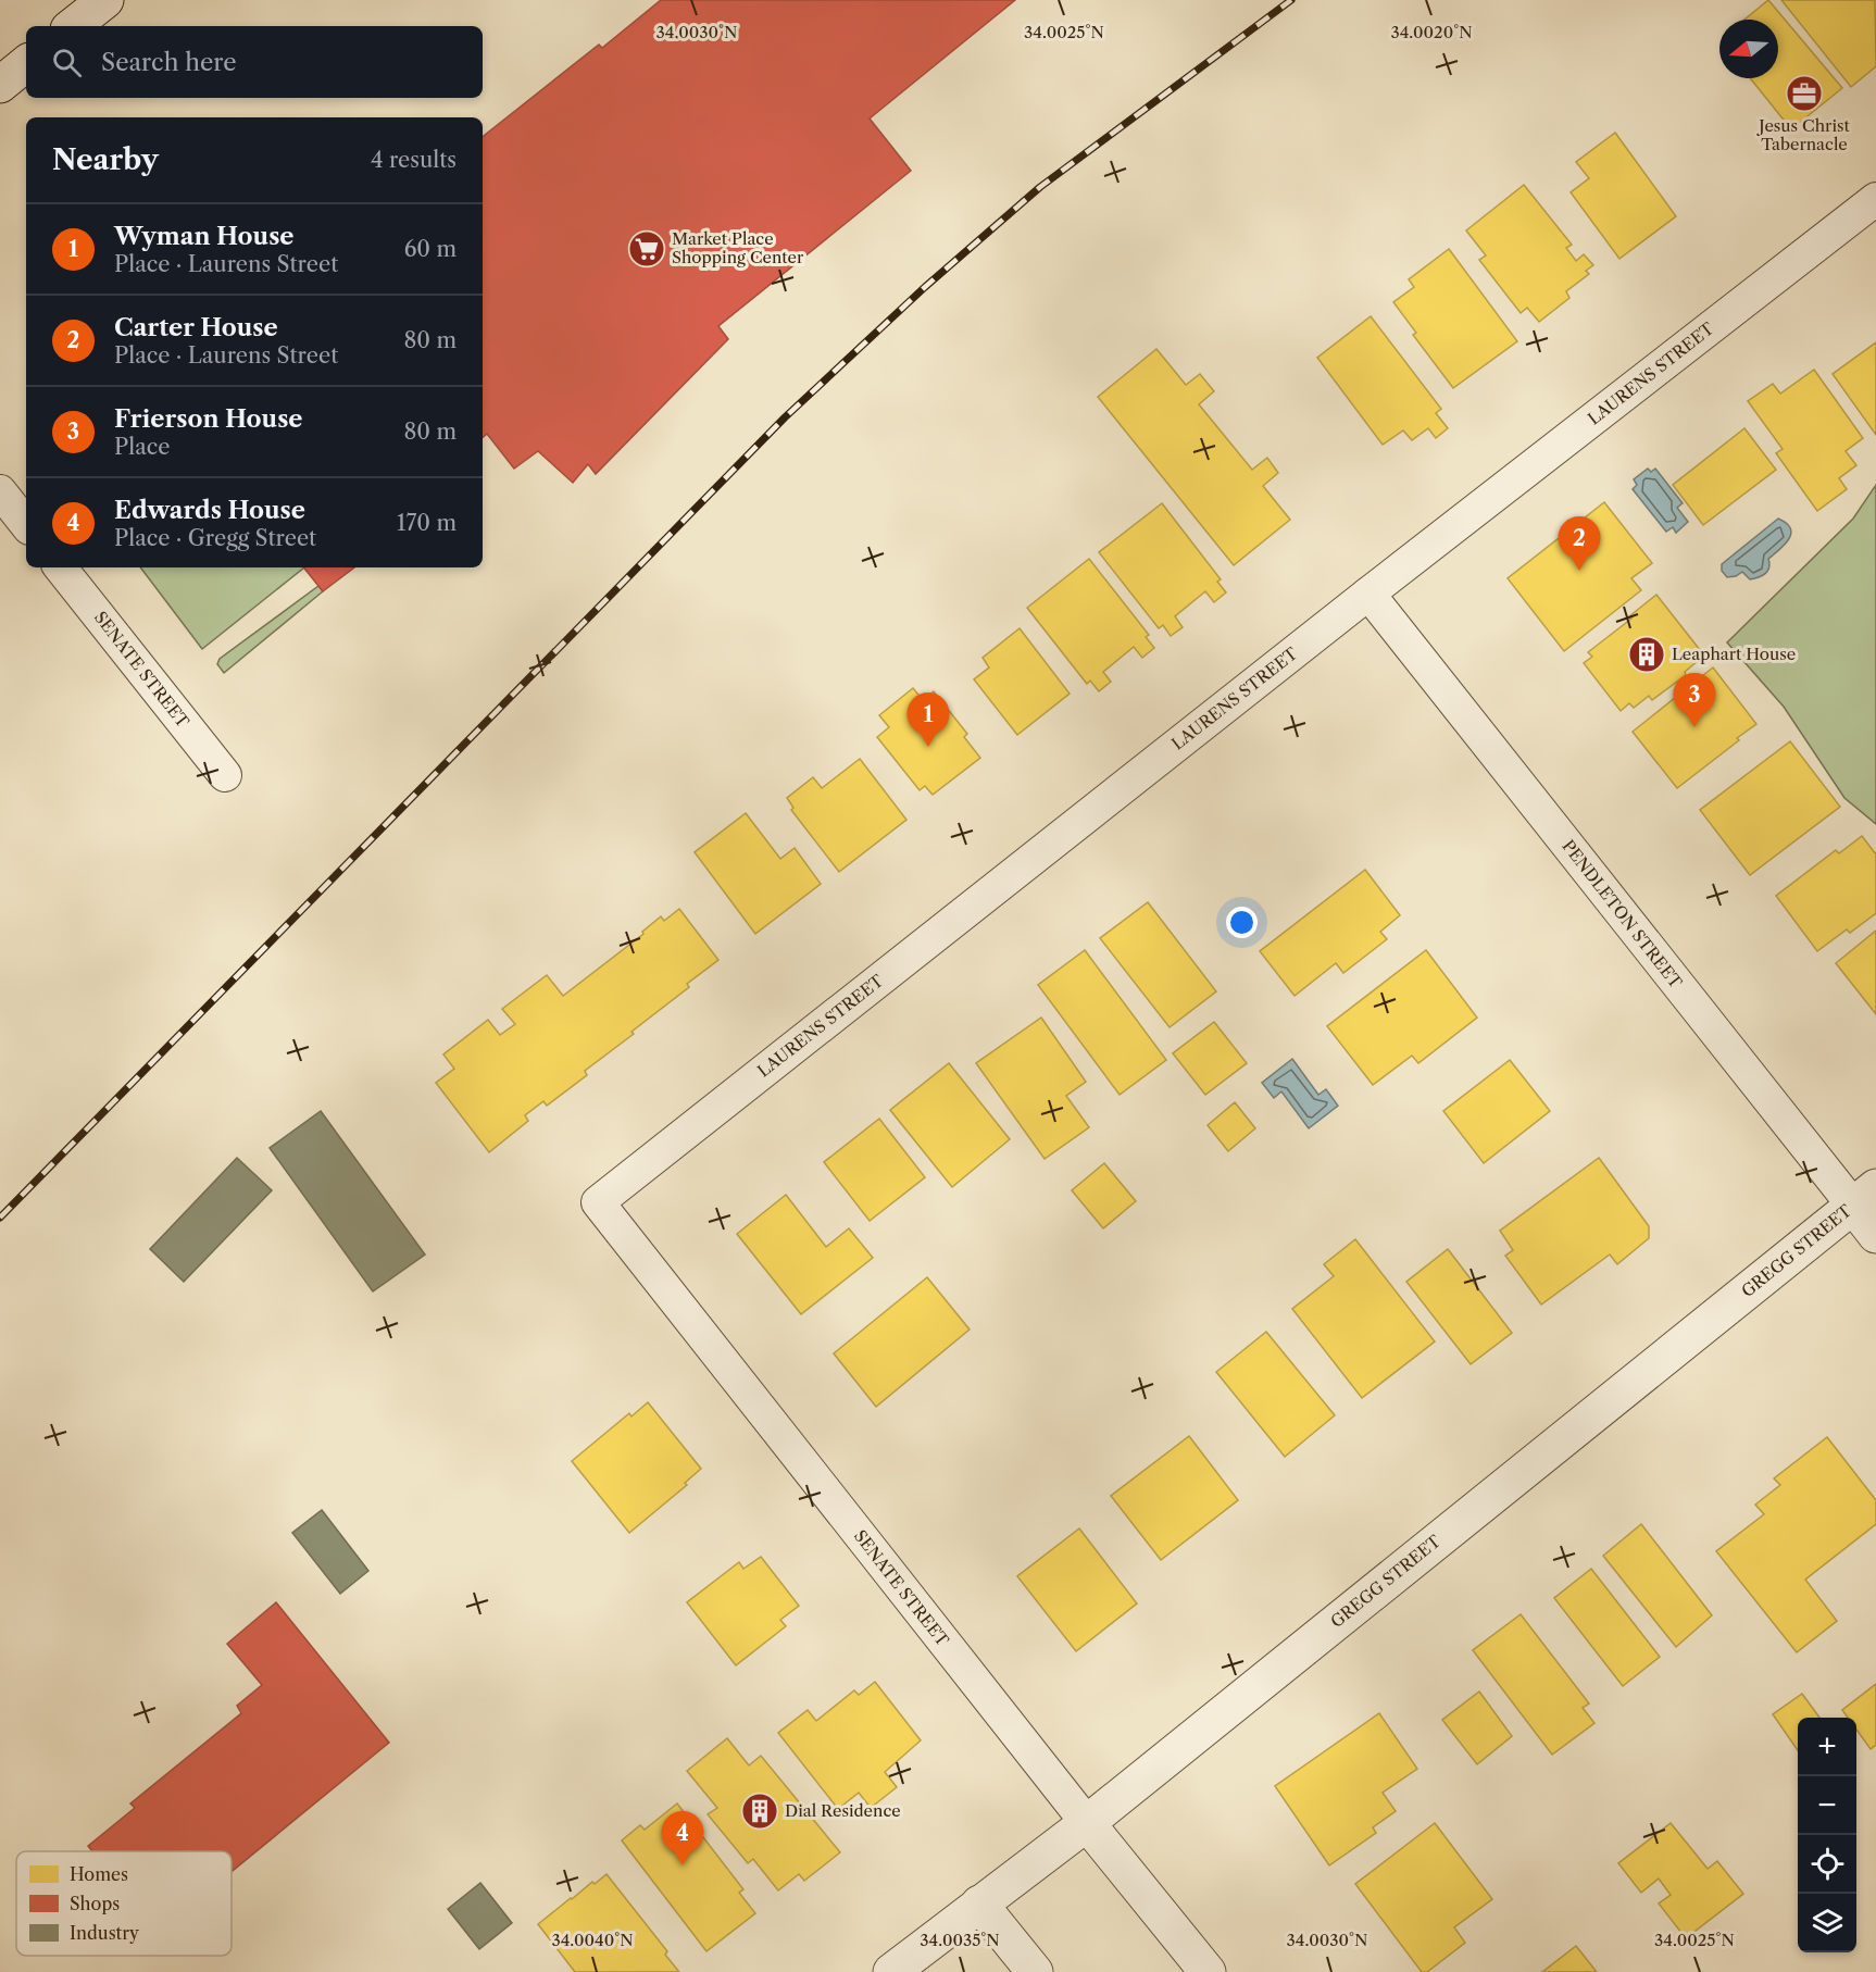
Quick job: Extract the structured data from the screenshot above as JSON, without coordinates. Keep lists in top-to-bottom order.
{
  "streets": {
    "street": [
      "LAURENS STREET",
      "SENATE STREET",
      "PENDLETON STREET",
      "GREGG STREET"
    ]
  },
  "crossings": [
    ["LAURENS STREET", "SENATE STREET"],
    ["LAURENS STREET", "PENDLETON STREET"],
    ["SENATE STREET", "GREGG STREET"],
    ["PENDLETON STREET", "GREGG STREET"]
  ],
  "places": {
    "office": ["Jesus Christ Tabernacle"],
    "supermarket": ["Market Place Shopping Center"],
    "building": ["Leaphart House", "Dial Residence"]
  },
  "legend": ["Homes", "Shops", "Industry"],
  "north": "left",
  "page": {
    "search": "Search here",
    "heading": ["Nearby", "4 results"],
    "list": [
      {
        "mark": "1",
        "name": "Wyman House",
        "note": "Place · Laurens Street",
        "value": "60 m"
      },
      {
        "mark": "2",
        "name": "Carter House",
        "note": "Place · Laurens Street",
        "value": "80 m"
      },
      {
        "mark": "3",
        "name": "Frierson House",
        "note": "Place",
        "value": "80 m"
      },
      {
        "mark": "4",
        "name": "Edwards House",
        "note": "Place · Gregg Street",
        "value": "170 m"
      }
    ],
    "pins": [
      "2",
      "3",
      "1",
      "4"
    ],
    "map_buttons": ["+", "−"]
  },
  "coordinates": [
    "34.0030°N",
    "34.0025°N",
    "34.0020°N",
    "34.0040°N",
    "34.0035°N"
  ]
}
